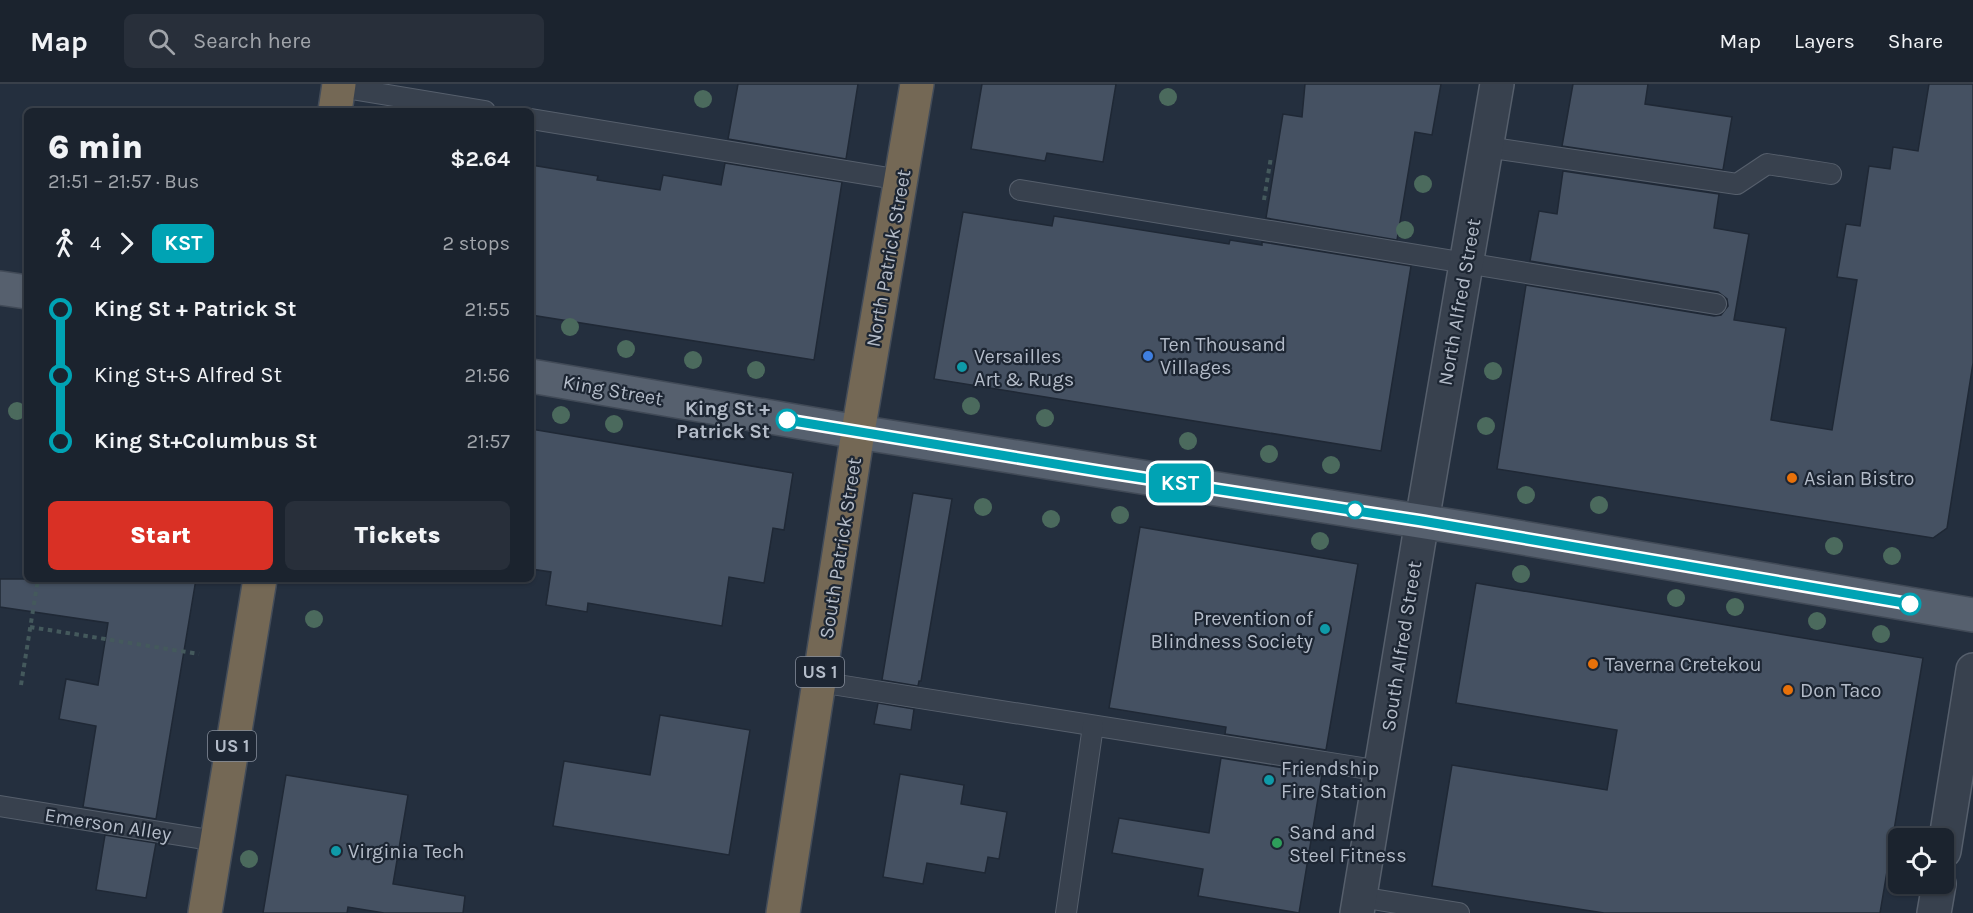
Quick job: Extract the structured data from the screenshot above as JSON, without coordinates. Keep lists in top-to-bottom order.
{
  "streets": {
    "highway": ["North Patrick Street", "South Patrick Street", "US 1"],
    "main road": ["King Street"],
    "street": ["North Alfred Street", "South Alfred Street"],
    "lane": ["Emerson Alley"]
  },
  "crossings": [
    ["North Patrick Street", "King Street"],
    ["North Patrick Street", "South Patrick Street"],
    ["North Alfred Street", "King Street"],
    ["North Alfred Street", "South Alfred Street"],
    ["King Street", "South Patrick Street"],
    ["King Street", "South Alfred Street"],
    ["US 1", "Emerson Alley"]
  ],
  "places": [
    "Ten Thousand Villages",
    "Versailles Art & Rugs",
    "King St + Patrick St",
    "Asian Bistro",
    "Prevention of Blindness Society",
    "Taverna Cretekou",
    "Don Taco",
    "Friendship Fire Station",
    "Sand and Steel Fitness",
    "Virginia Tech"
  ],
  "lines": ["bus line KST"],
  "page": {
    "header": "Map",
    "search": "Search here",
    "nav": ["Map", "Layers", "Share"],
    "on_map": "KST",
    "heading": ["6 min", "21:51 – 21:57 · Bus", "$2.64"],
    "legs": ["4", "KST", "2 stops"],
    "list": [
      {
        "name": "King St + Patrick St",
        "value": "21:55"
      },
      {
        "name": "King St+S Alfred St",
        "value": "21:56"
      },
      {
        "name": "King St+Columbus St",
        "value": "21:57"
      }
    ],
    "buttons": ["Start", "Tickets"]
  }
}
